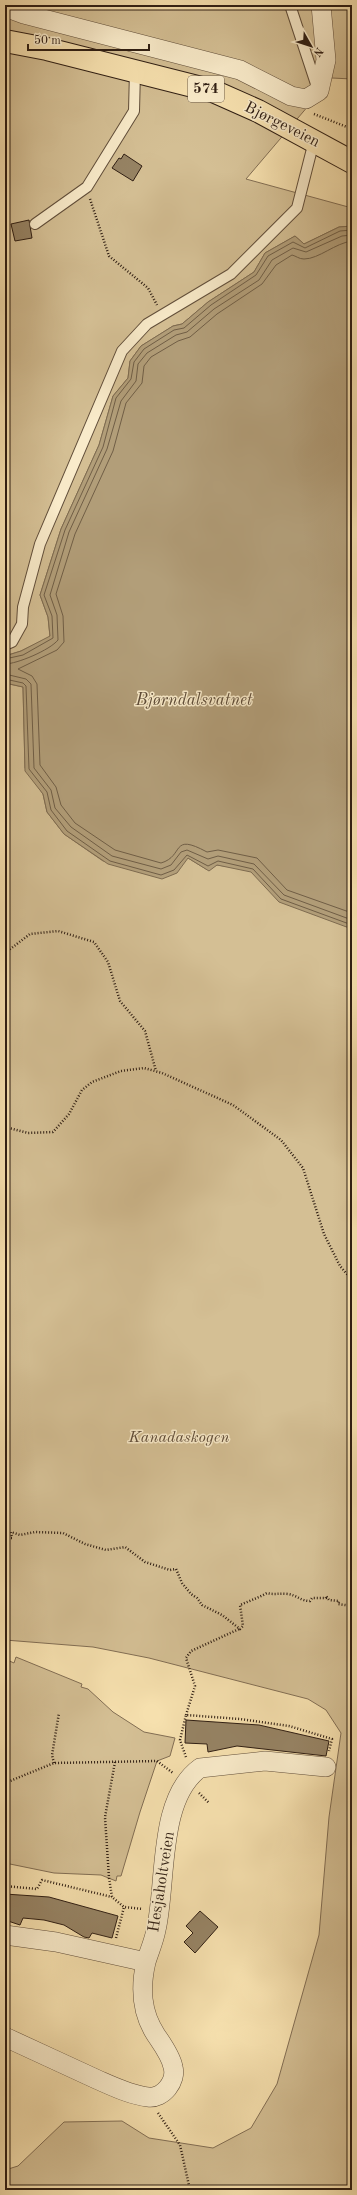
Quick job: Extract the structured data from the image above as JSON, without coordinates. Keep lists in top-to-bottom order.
{
  "streets": {
    "main road": ["574", "Bjørgeveien"],
    "street": ["Hesjaholtveien"]
  },
  "water": ["Bjørndalsvatnet"],
  "parks": ["Kanadaskogen"],
  "scale_bar": "50 m",
  "north": "bottom right"
}
